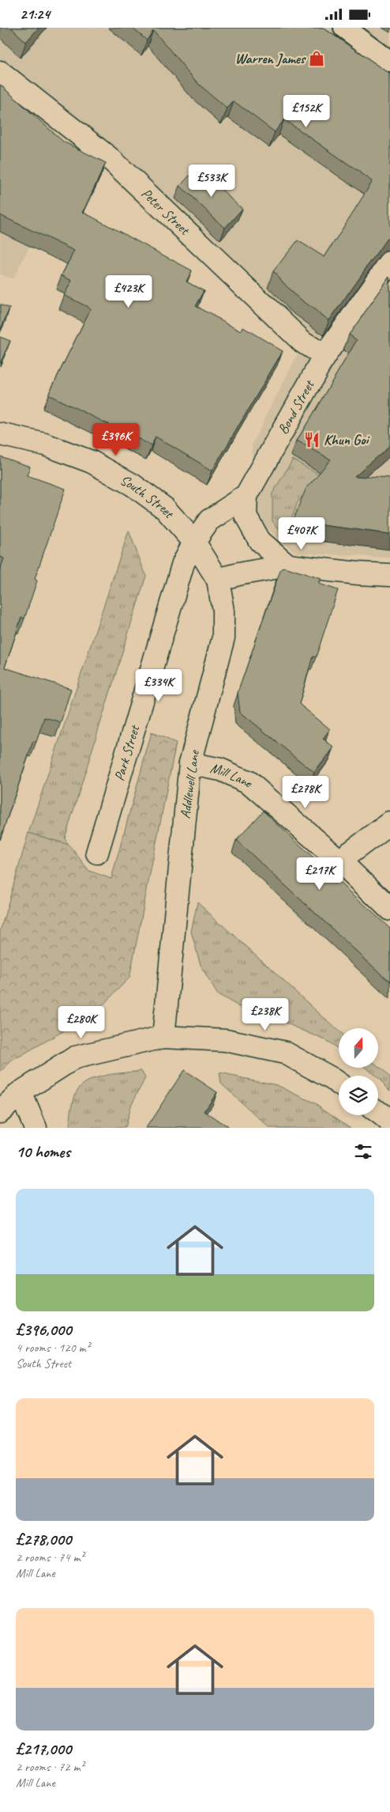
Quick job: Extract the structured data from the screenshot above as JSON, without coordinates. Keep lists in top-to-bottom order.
{
  "streets": {
    "street": [
      "Peter Street",
      "Bond Street",
      "South Street",
      "Park Street",
      "Mill Lane",
      "Addlewell Lane"
    ]
  },
  "crossings": [
    ["Peter Street", "Bond Street"],
    ["Bond Street", "South Street"],
    ["Bond Street", "Park Street"],
    ["Bond Street", "Addlewell Lane"],
    ["South Street", "Park Street"],
    ["South Street", "Addlewell Lane"],
    ["Park Street", "Addlewell Lane"],
    ["Mill Lane", "Addlewell Lane"]
  ],
  "places": {
    "shop": ["Warren James"],
    "restaurant": ["Khun Goi"]
  },
  "north": "top",
  "page": {
    "status": "21:24",
    "price": [
      "£152K",
      "£533K",
      "£423K",
      "£396K",
      "£407K",
      "£334K",
      "£278K",
      "£217K",
      "£238K",
      "£280K"
    ],
    "heading": "10 homes",
    "list": [
      {
        "name": "£396,000",
        "note": "4 rooms · 120 m² · South Street"
      },
      {
        "name": "£278,000",
        "note": "2 rooms · 74 m² · Mill Lane"
      },
      {
        "name": "£217,000",
        "note": "2 rooms · 72 m² · Mill Lane"
      }
    ]
  }
}
